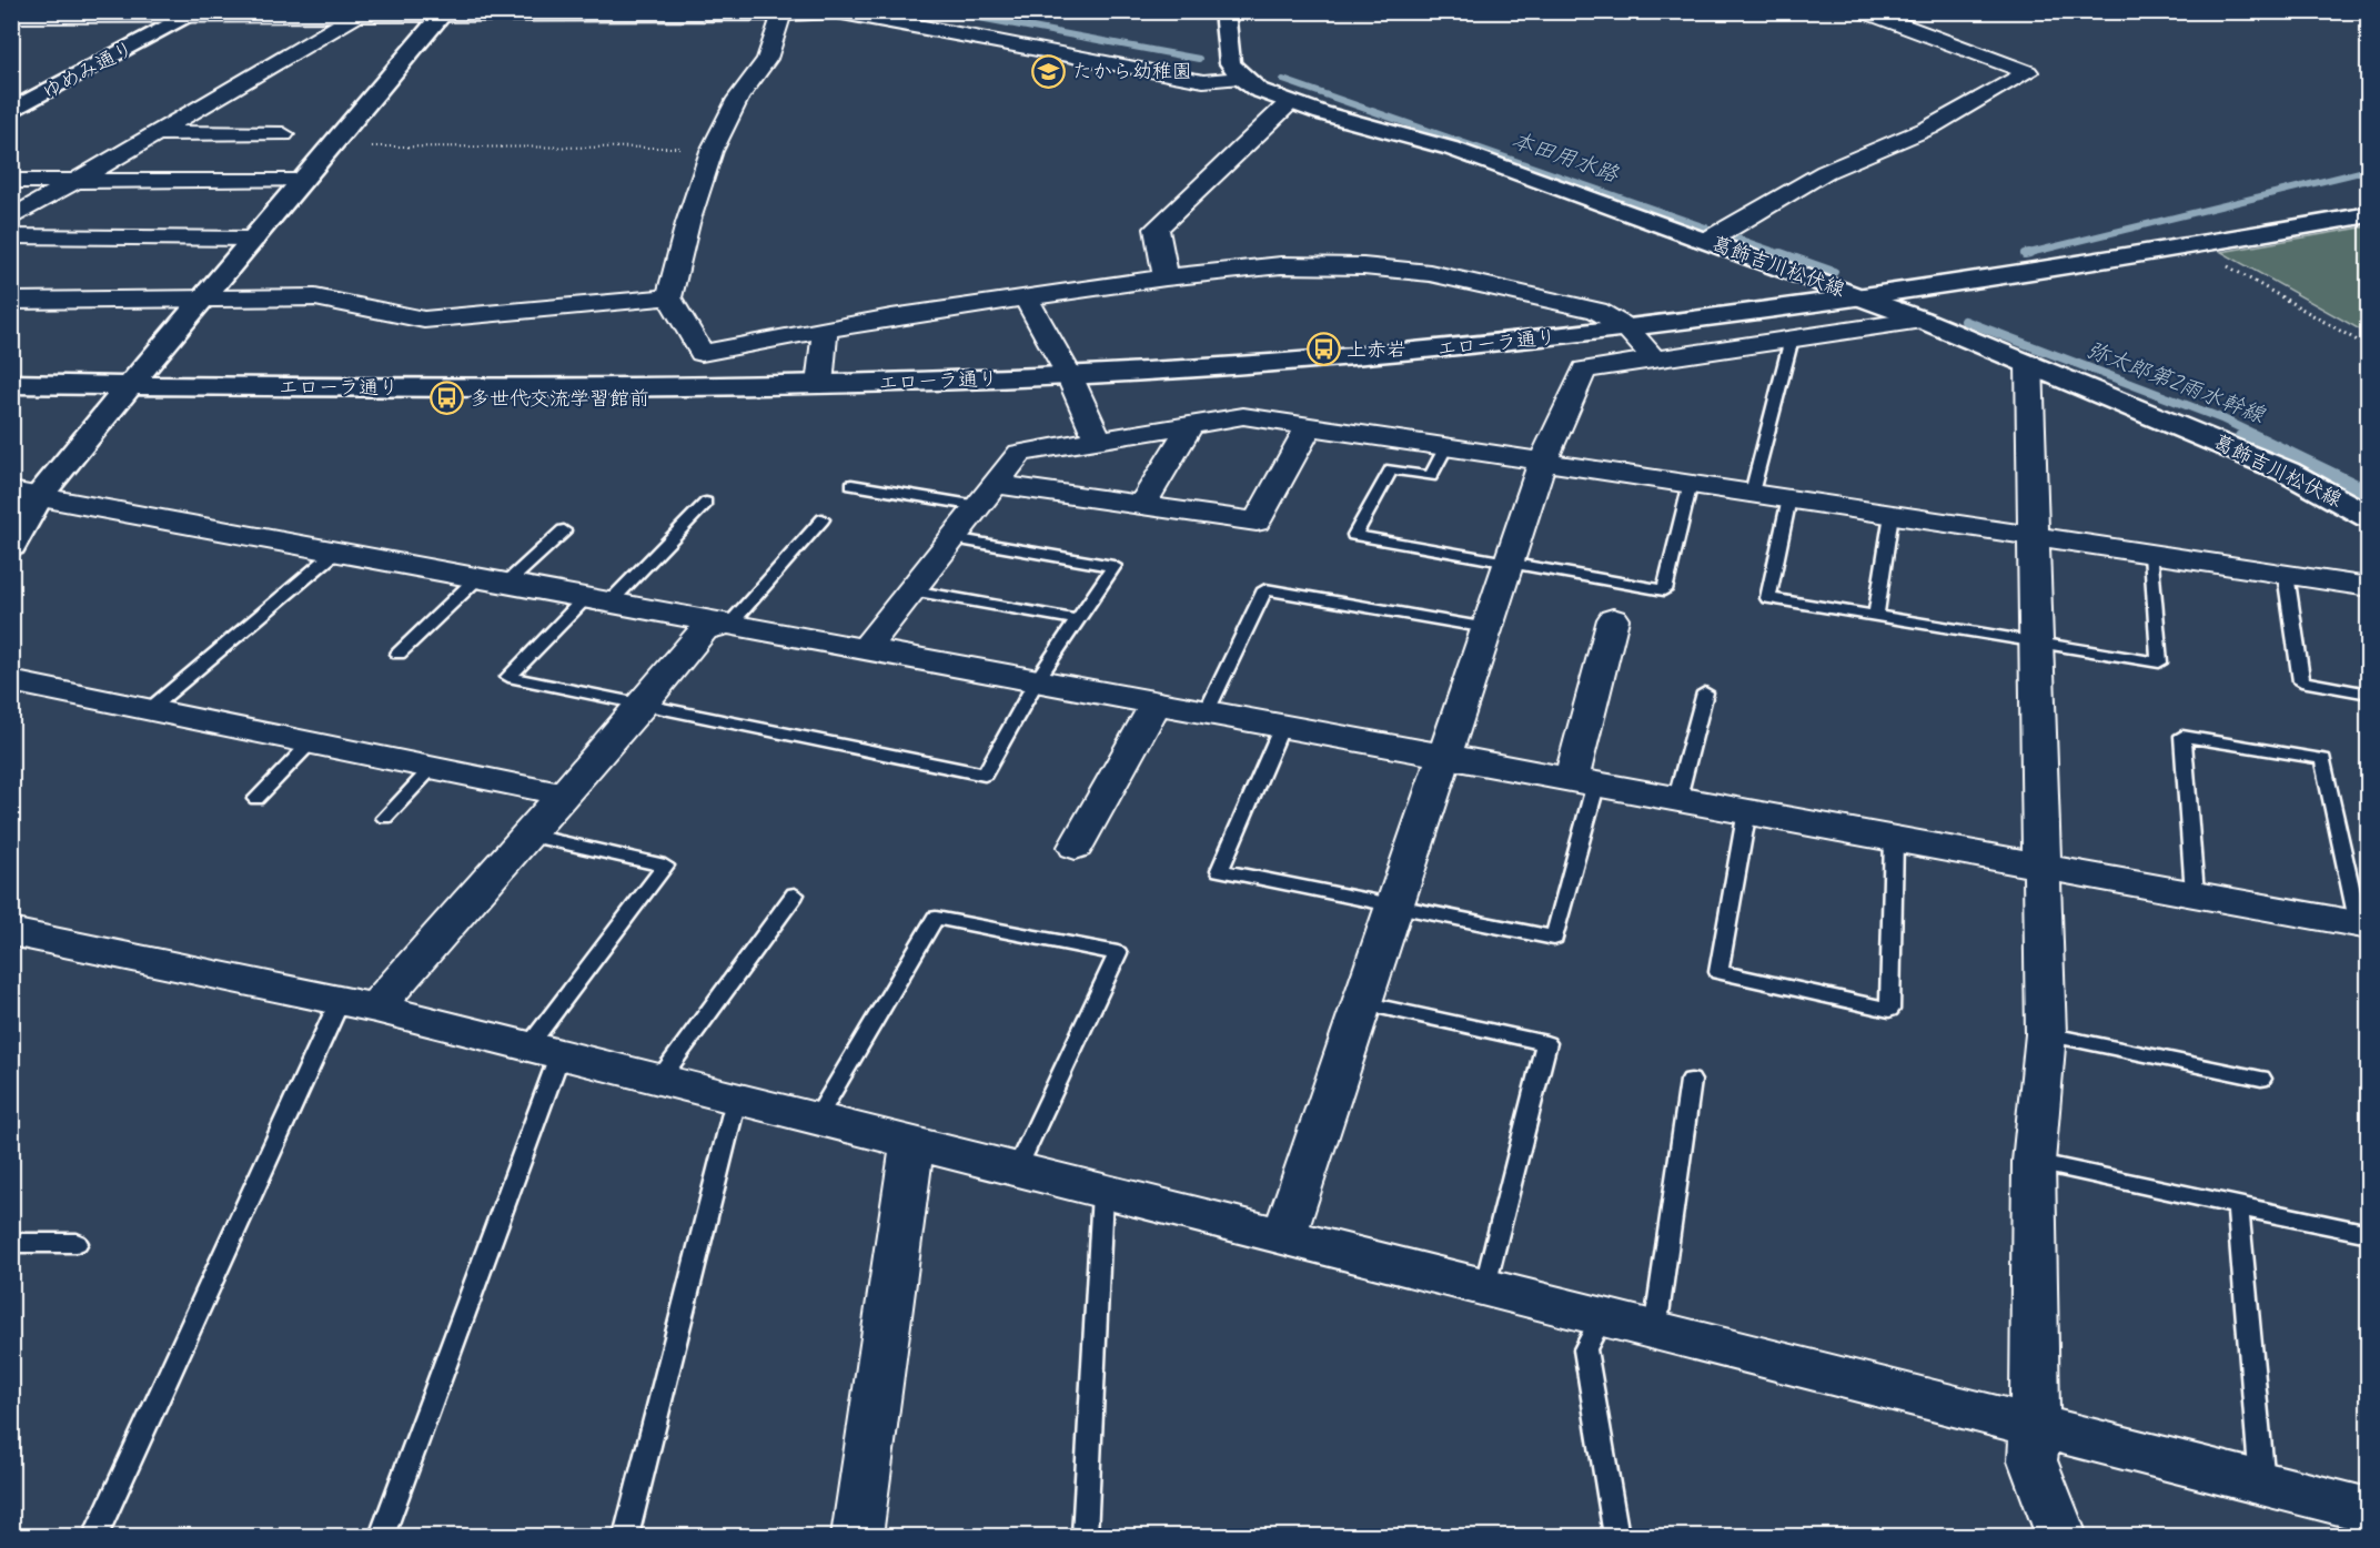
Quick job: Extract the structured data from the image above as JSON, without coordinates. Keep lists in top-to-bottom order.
{
  "streets": {
    "street": ["ゆめみ通り", "葛飾吉川松伏線", "エローラ通り"]
  },
  "crossings": [
    ["葛飾吉川松伏線", "エローラ通り"]
  ],
  "water": ["本田用水路", "弥太郎第2雨水幹線"],
  "places": {
    "school or university": ["たから幼稚園"],
    "bus stop": ["上赤岩", "多世代交流学習館前"]
  }
}
